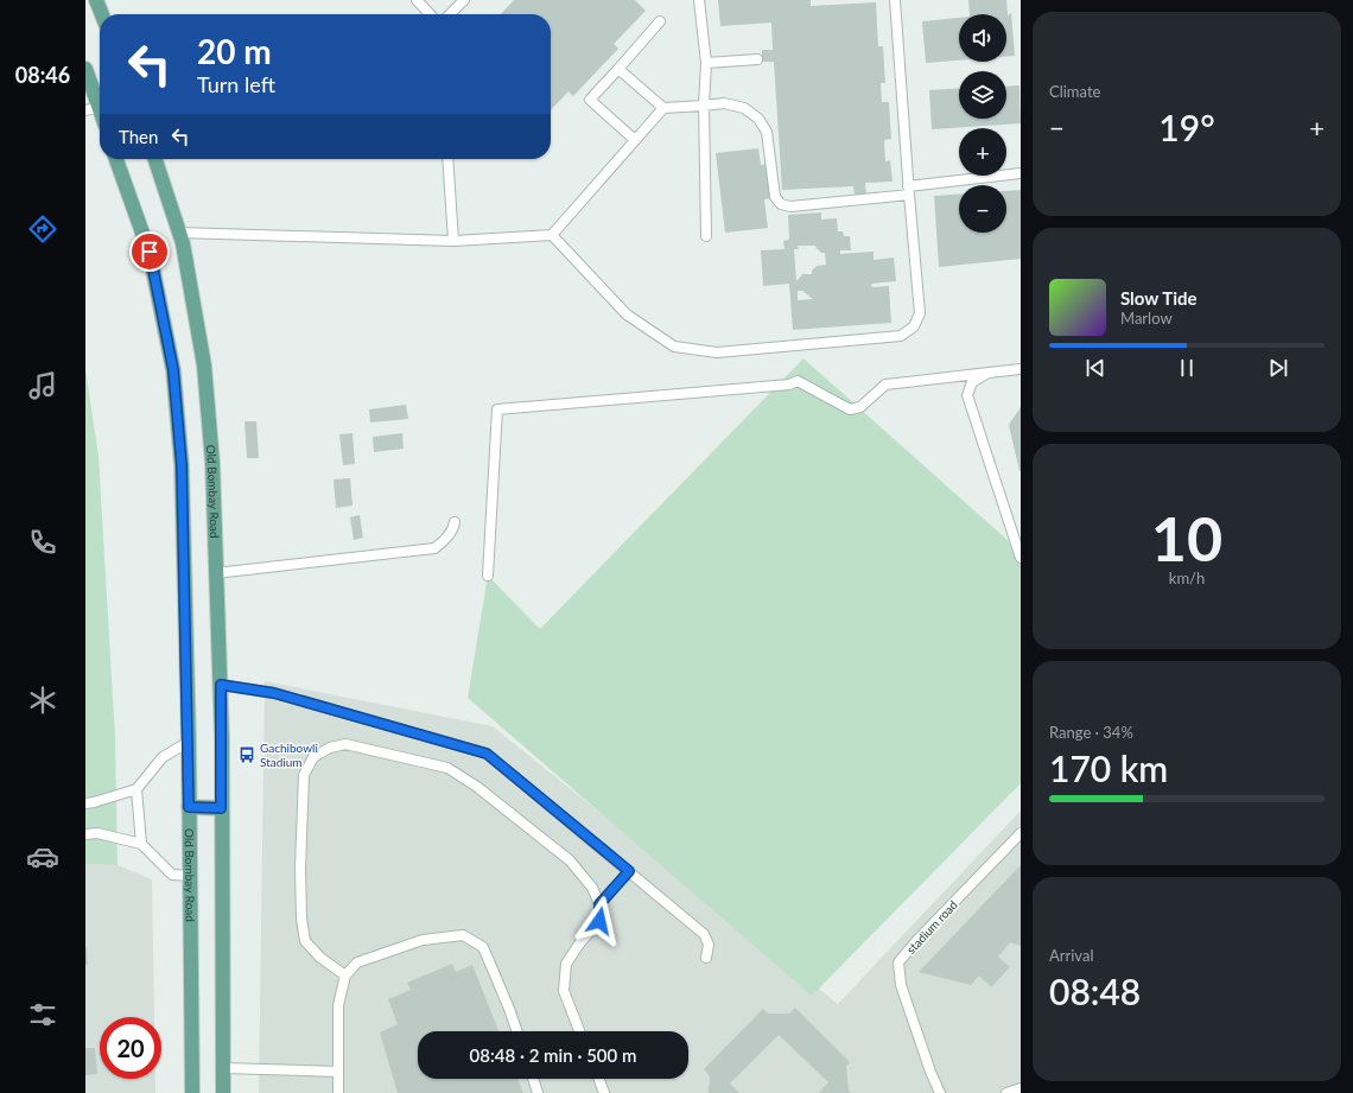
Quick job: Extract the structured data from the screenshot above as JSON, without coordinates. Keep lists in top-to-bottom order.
{
  "streets": {
    "main road": ["Old Bombay Road"],
    "lane": ["stadium road"]
  },
  "places": {
    "bus stop": ["Gachibowli Stadium"]
  },
  "page": {
    "tabs": "08:46",
    "tile": [
      "Climate",
      ["10", "km/h"],
      ["Range · 34%", "170 km"],
      ["Arrival", "08:48"]
    ],
    "map_buttons": ["+", "−"],
    "turn": ["20 m", "Turn left"],
    "heat": ["−", "19°", "+"],
    "then": "Then",
    "song": ["Slow Tide", "Marlow"],
    "limit": "20",
    "trip": "08:48 · 2 min · 500 m"
  }
}
